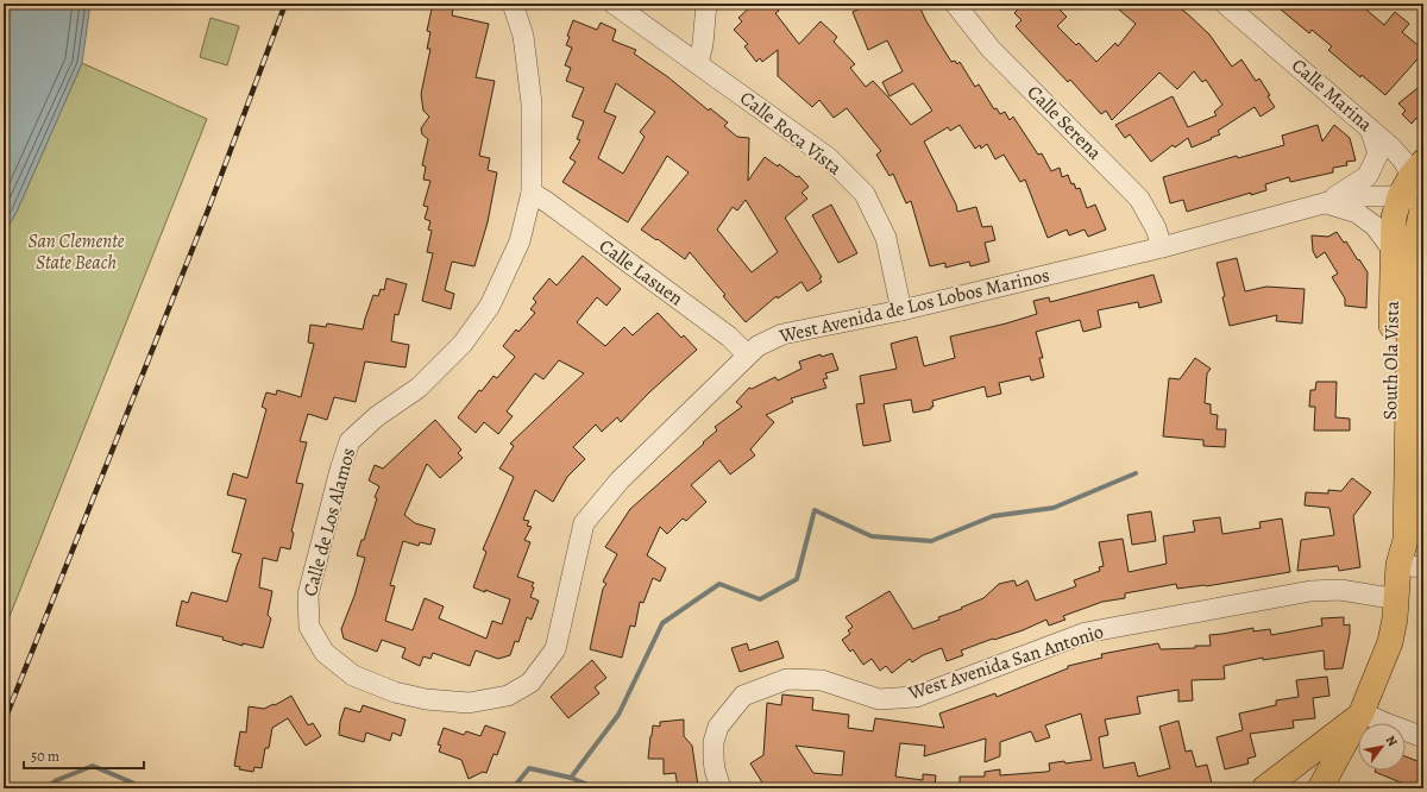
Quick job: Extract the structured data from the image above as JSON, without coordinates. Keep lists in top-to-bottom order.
{
  "streets": {
    "main road": ["South Ola Vista"],
    "street": [
      "Calle Marina",
      "Calle Serena",
      "Calle Roca Vista",
      "Calle Lasuen",
      "West Avenida de Los Lobos Marinos",
      "Calle de Los Alamos",
      "West Avenida San Antonio"
    ]
  },
  "crossings": [
    ["Calle Marina", "South Ola Vista"],
    ["Calle Serena", "West Avenida de Los Lobos Marinos"],
    ["Calle Roca Vista", "West Avenida de Los Lobos Marinos"],
    ["Calle Lasuen", "West Avenida de Los Lobos Marinos"],
    ["Calle Lasuen", "Calle de Los Alamos"],
    ["West Avenida de Los Lobos Marinos", "South Ola Vista"],
    ["West Avenida de Los Lobos Marinos", "Calle de Los Alamos"],
    ["South Ola Vista", "West Avenida San Antonio"]
  ],
  "parks": ["San Clemente State Beach"],
  "scale_bar": "50 m",
  "north": "top right"
}
